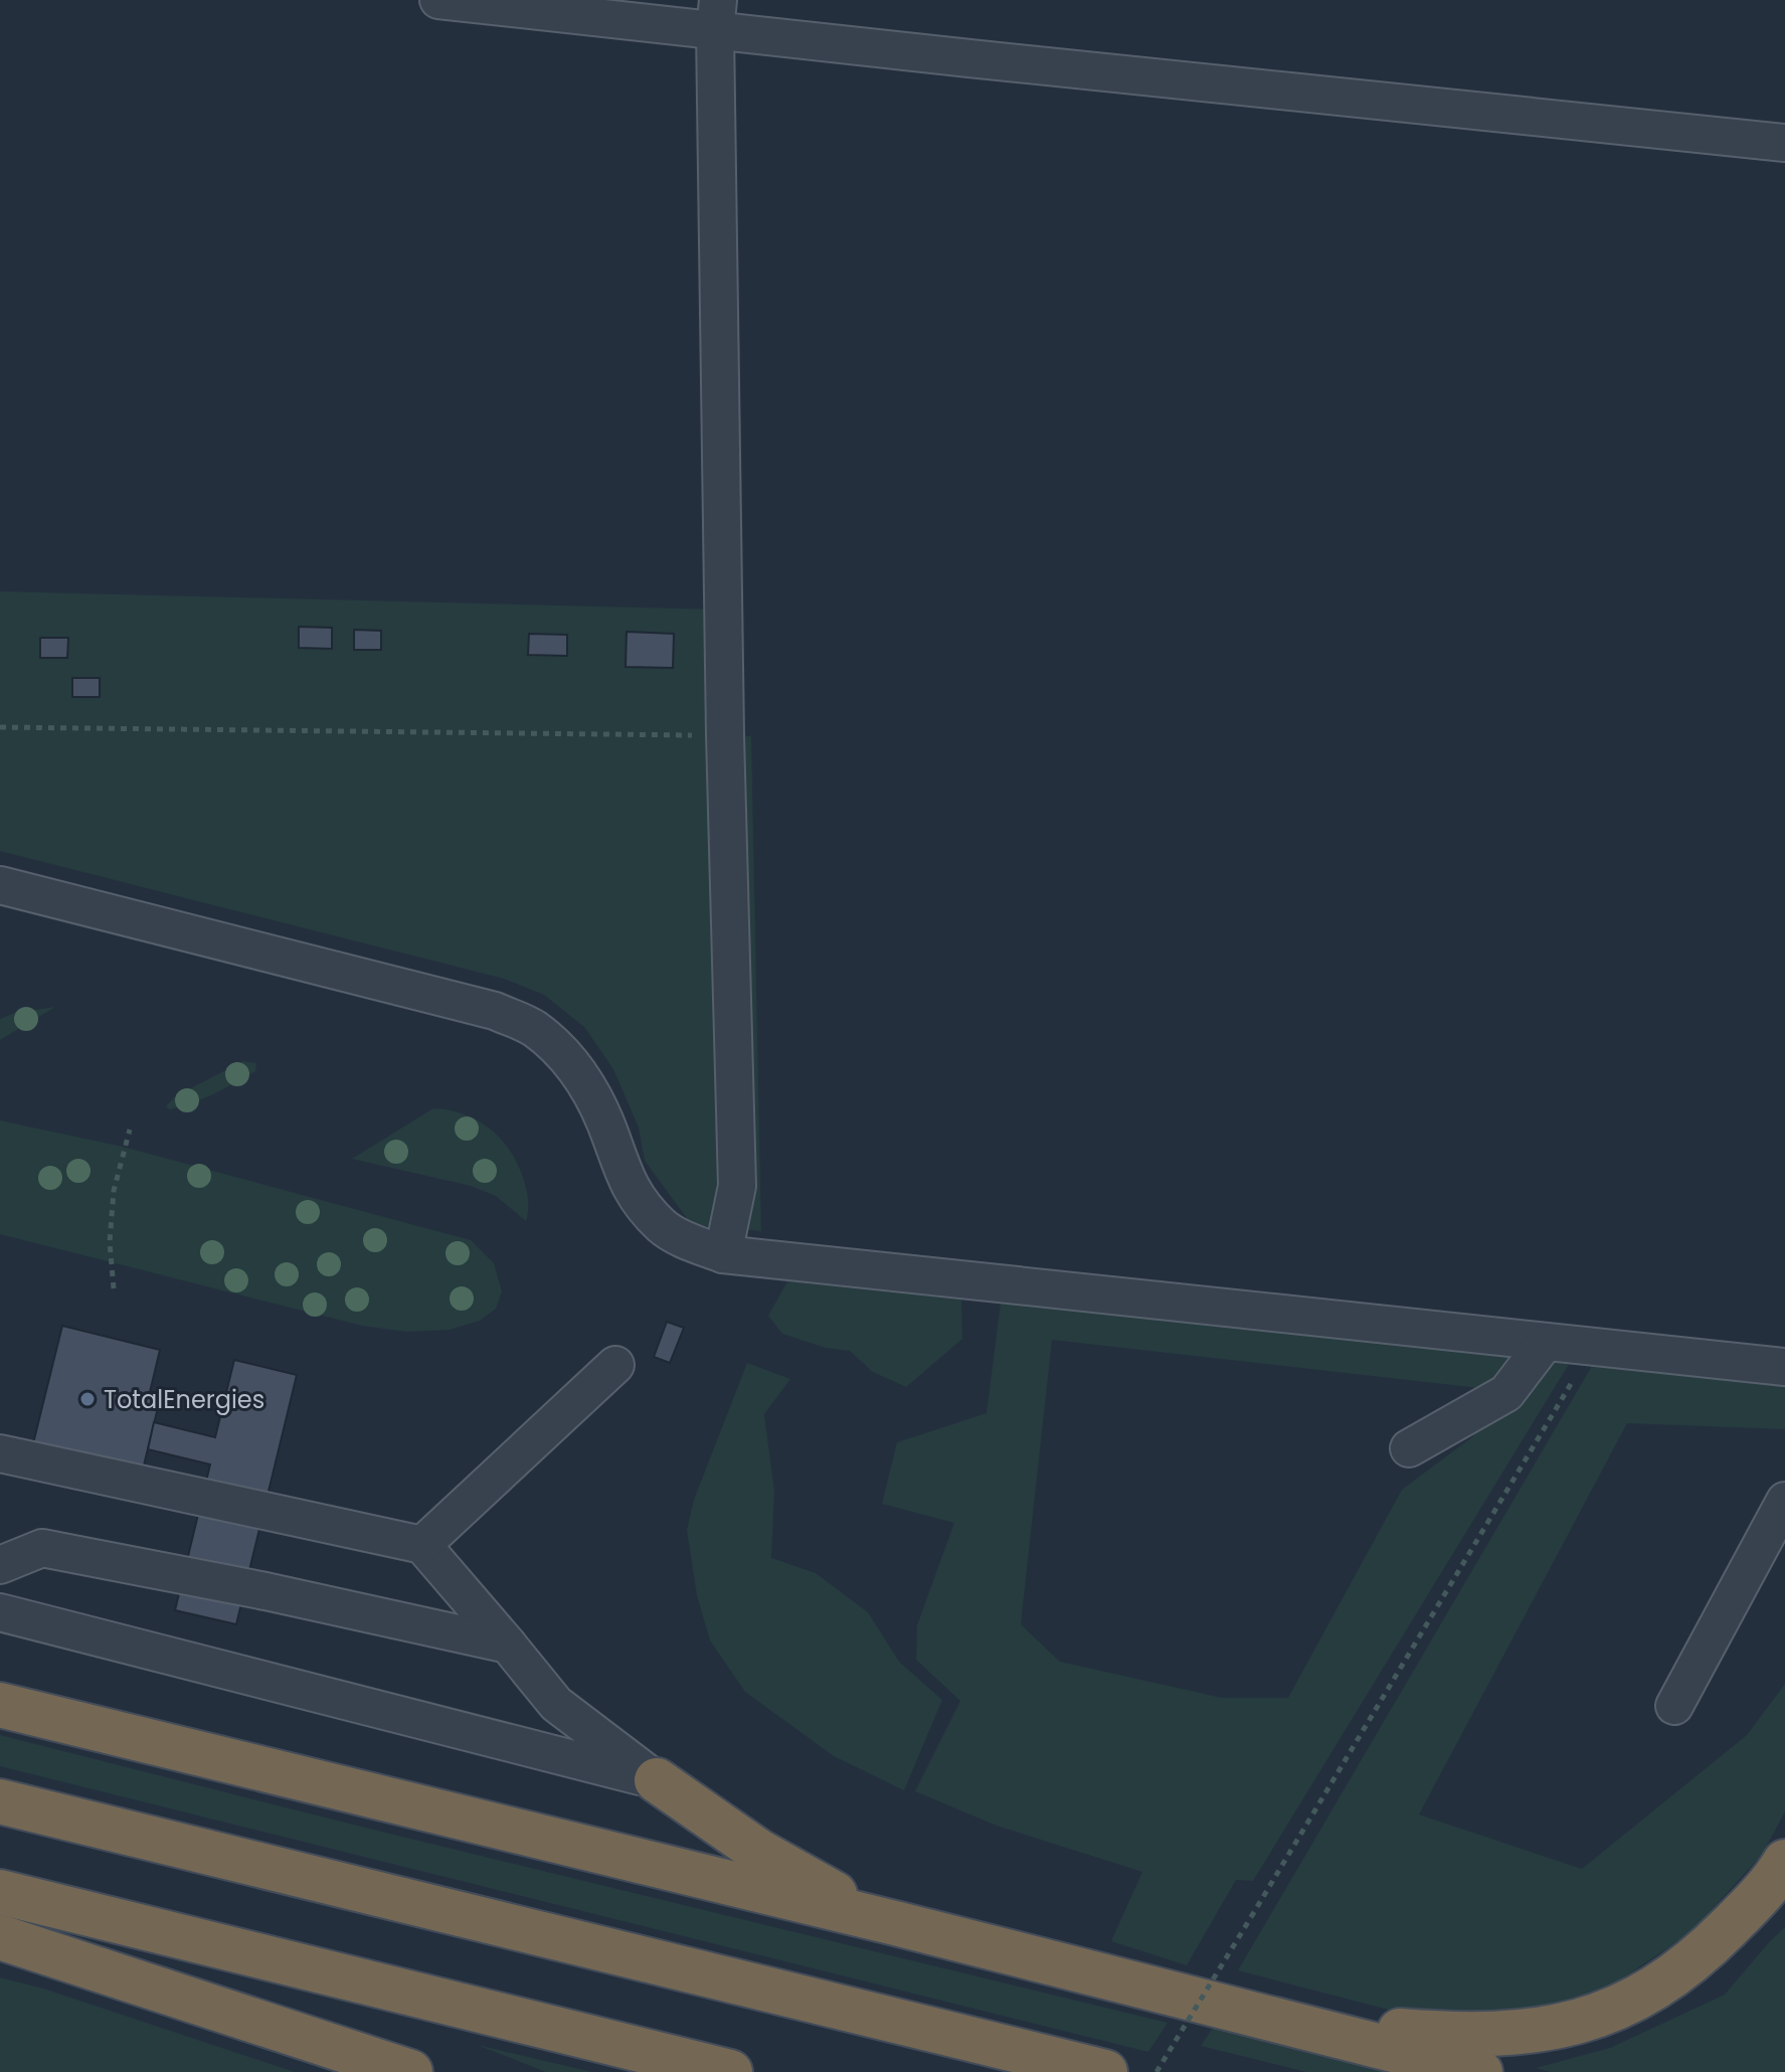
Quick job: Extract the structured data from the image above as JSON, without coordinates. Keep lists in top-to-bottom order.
{
  "places": ["TotalEnergies"]
}
